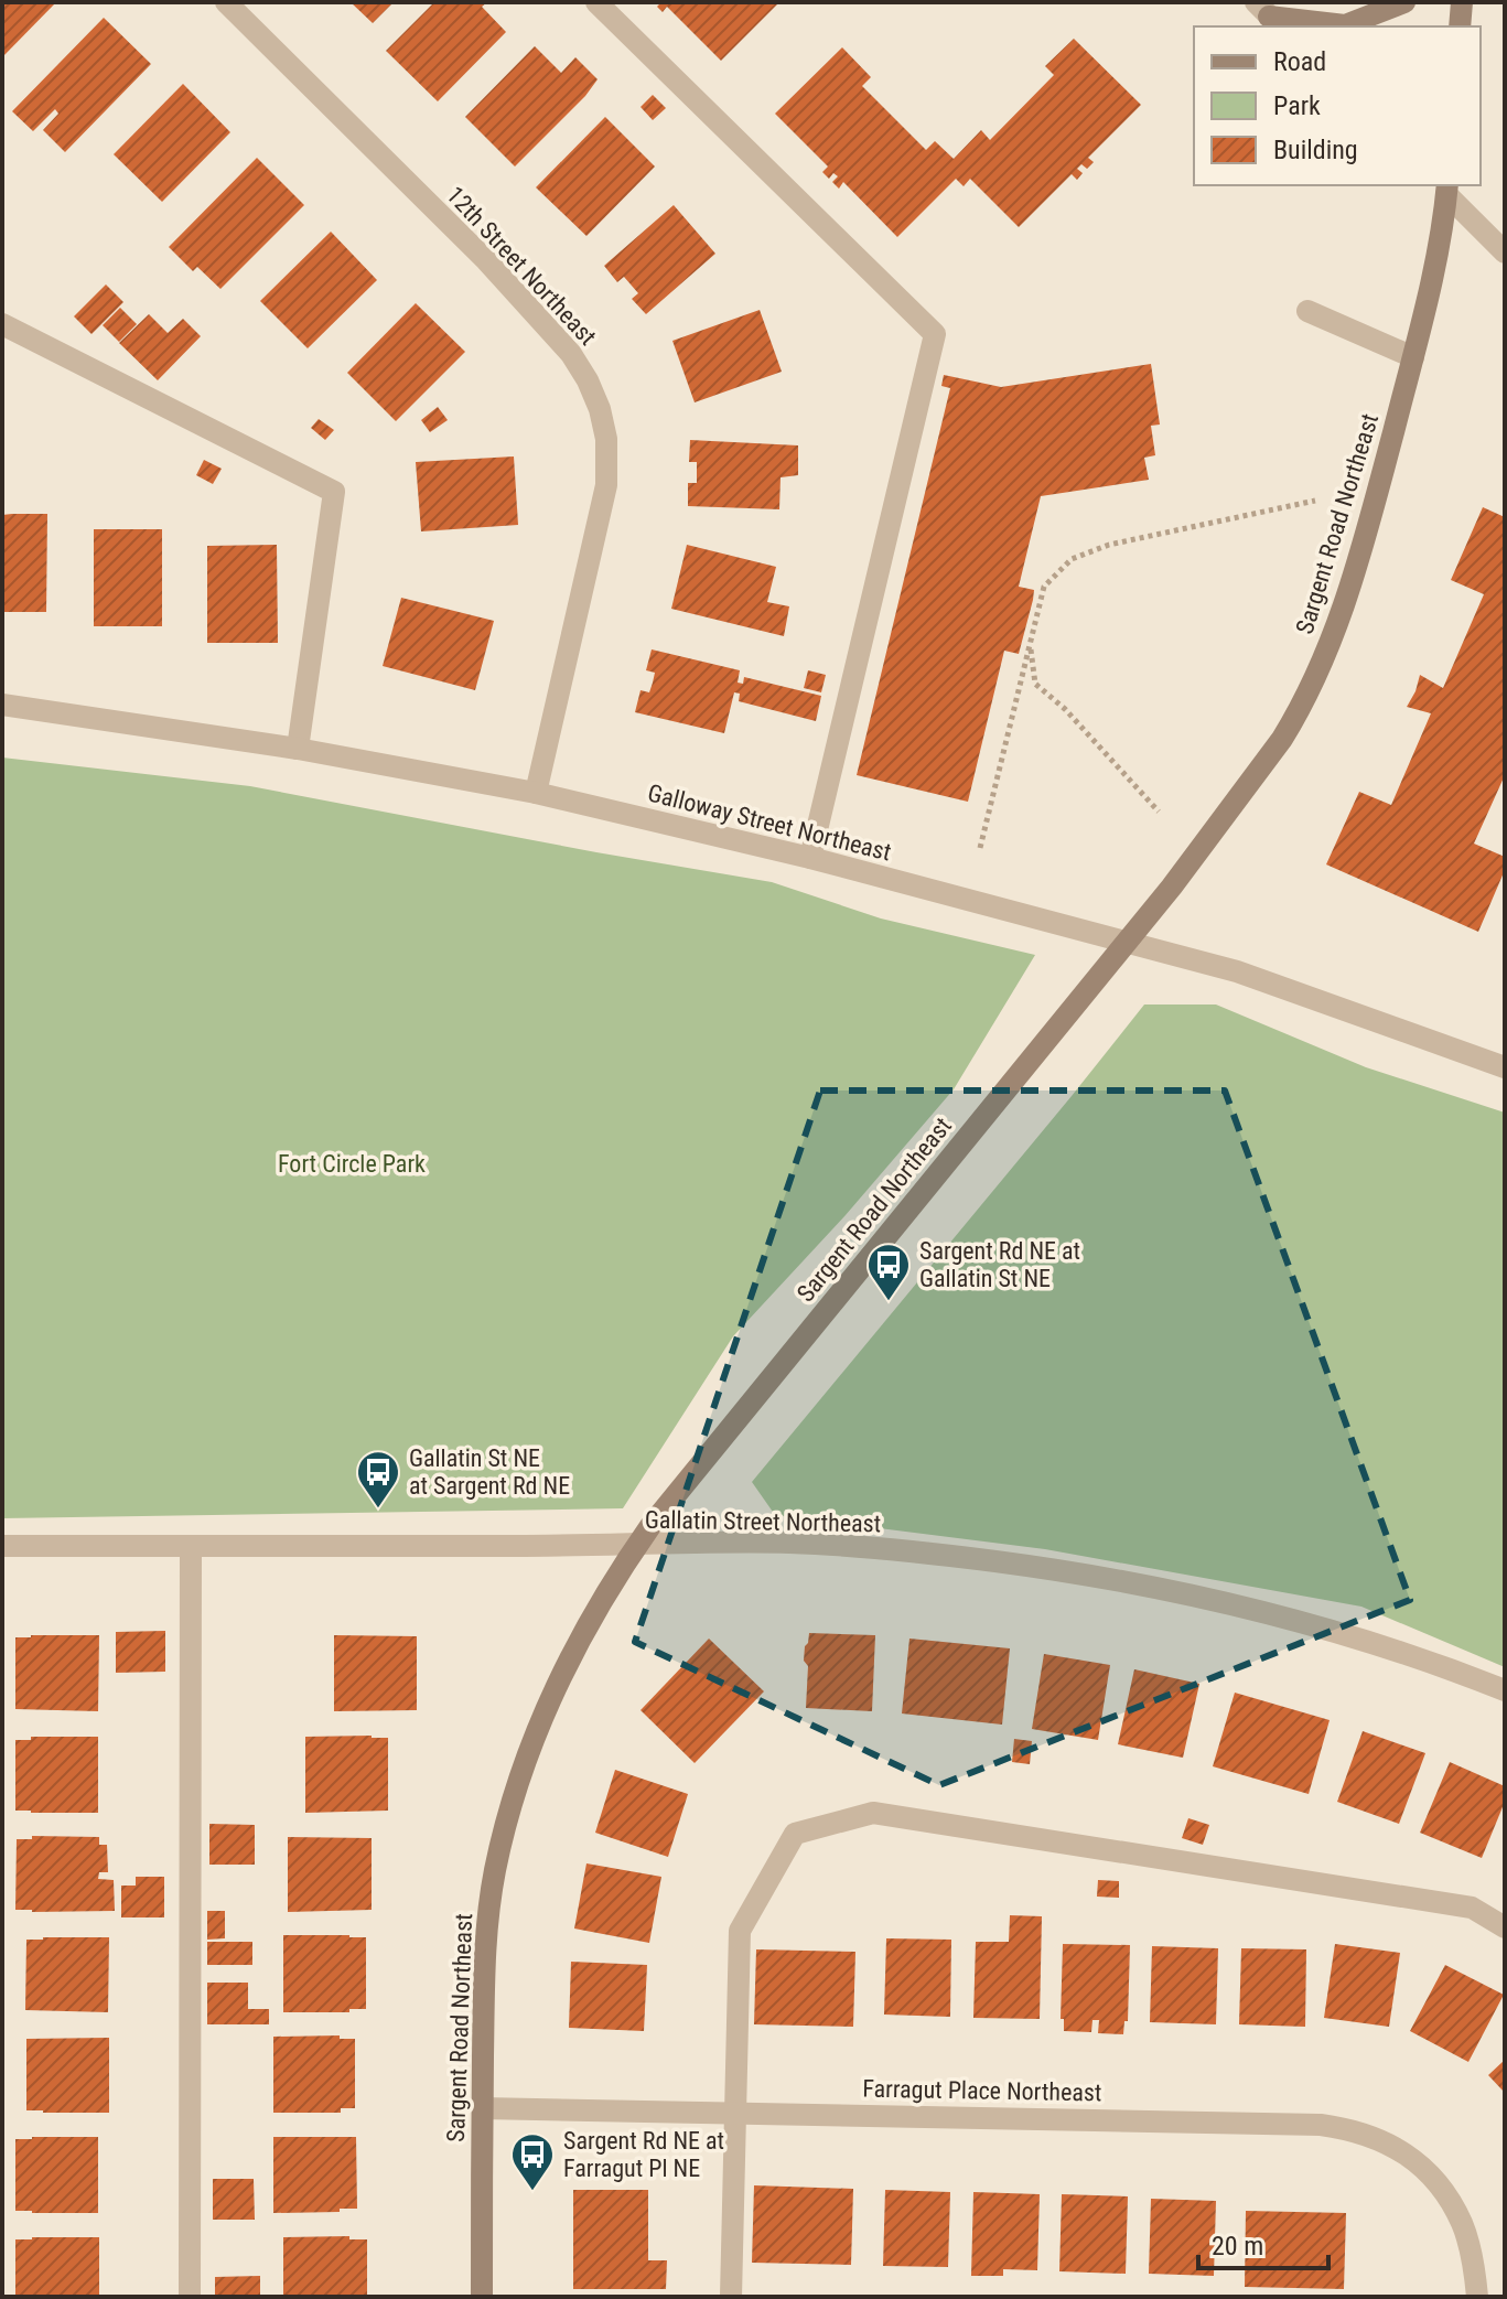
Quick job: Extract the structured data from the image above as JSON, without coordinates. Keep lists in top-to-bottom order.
{
  "streets": {
    "main road": ["Sargent Road Northeast"],
    "street": [
      "12th Street Northeast",
      "Galloway Street Northeast",
      "Gallatin Street Northeast",
      "Farragut Place Northeast"
    ]
  },
  "crossings": [
    ["12th Street Northeast", "Galloway Street Northeast"],
    ["Sargent Road Northeast", "Galloway Street Northeast"],
    ["Sargent Road Northeast", "Gallatin Street Northeast"],
    ["Sargent Road Northeast", "Farragut Place Northeast"]
  ],
  "parks": ["Fort Circle Park"],
  "places": {
    "bus stop": ["Sargent Rd NE at Gallatin St NE", "Gallatin St NE at Sargent Rd NE", "Sargent Rd NE at Farragut Pl NE"]
  },
  "legend": ["Road", "Park", "Building"],
  "scale_bar": "20 m"
}
